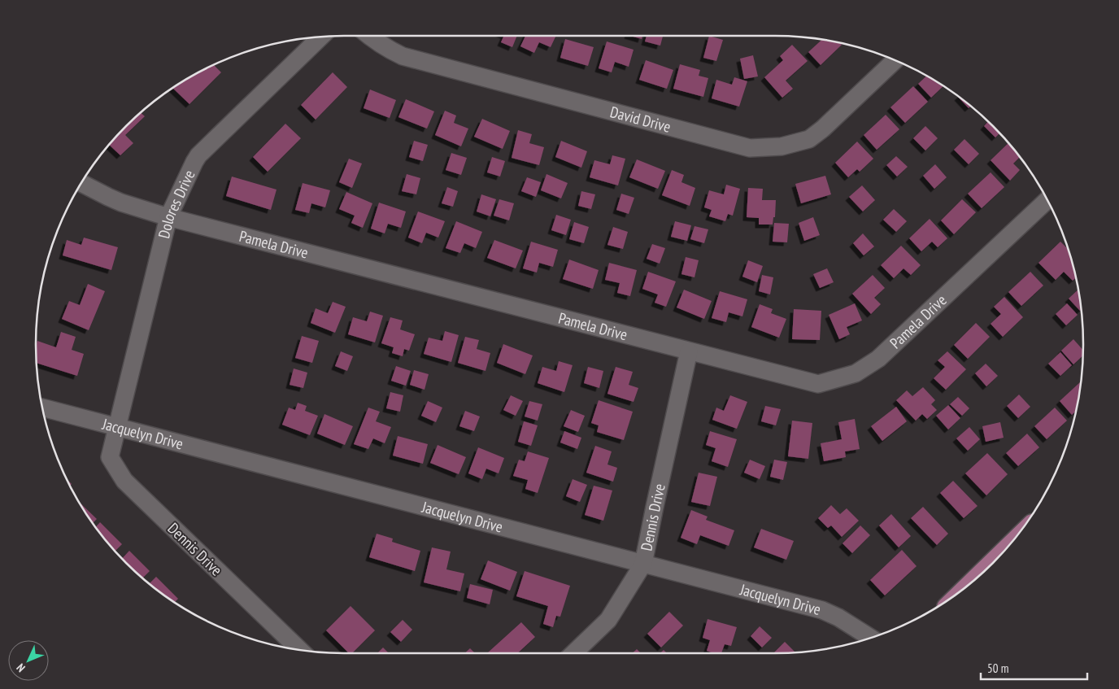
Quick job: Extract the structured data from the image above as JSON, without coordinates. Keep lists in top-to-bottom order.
{
  "streets": {
    "street": [
      "David Drive",
      "Dolores Drive",
      "Pamela Drive",
      "Jacquelyn Drive",
      "Dennis Drive"
    ]
  },
  "crossings": [
    ["Dolores Drive", "Pamela Drive"],
    ["Dolores Drive", "Jacquelyn Drive"],
    ["Dolores Drive", "Dennis Drive"],
    ["Pamela Drive", "Dennis Drive"],
    ["Jacquelyn Drive", "Dennis Drive"]
  ],
  "scale_bar": "50 m",
  "north": "bottom left"
}
